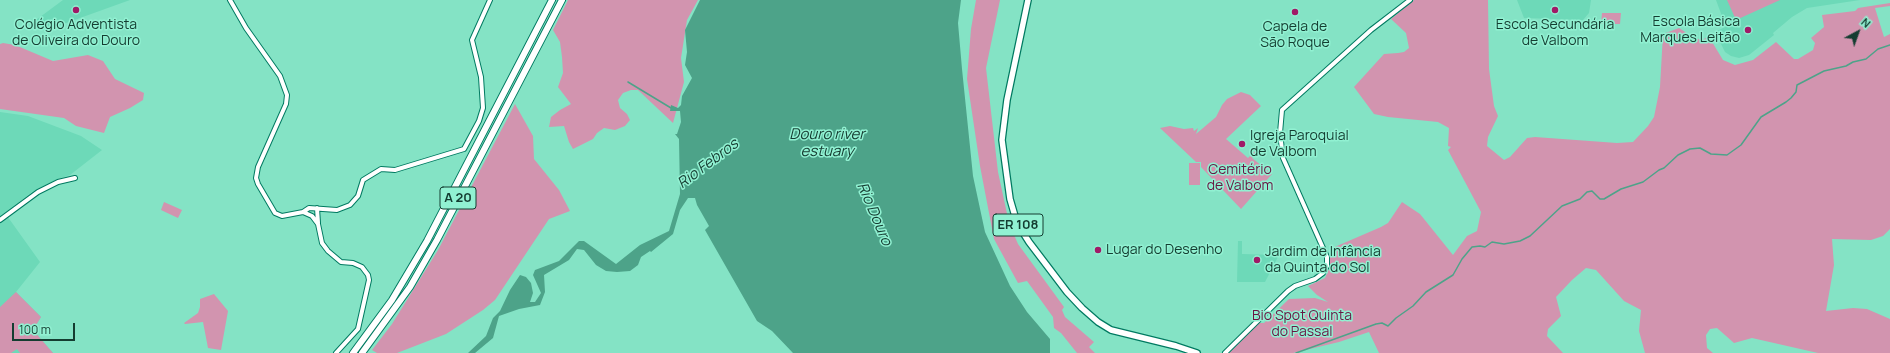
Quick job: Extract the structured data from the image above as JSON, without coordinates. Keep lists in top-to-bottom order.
{
  "streets": {
    "highway": ["A 20"],
    "main road": ["ER 108"]
  },
  "water": ["Douro river estuary", "Rio Febros", "Rio Douro"],
  "parks": ["Cemitério de Valbom", "Bio Spot Quinta do Passal"],
  "places": [
    "Colégio Adventista de Oliveira do Douro",
    "Escola Secundária de Valbom",
    "Capela de São Roque",
    "Escola Básica Marques Leitão",
    "Igreja Paroquial de Valbom",
    "Lugar do Desenho",
    "Jardim de Infância da Quinta do Sol"
  ],
  "scale_bar": "100 m",
  "north": "top right"
}
